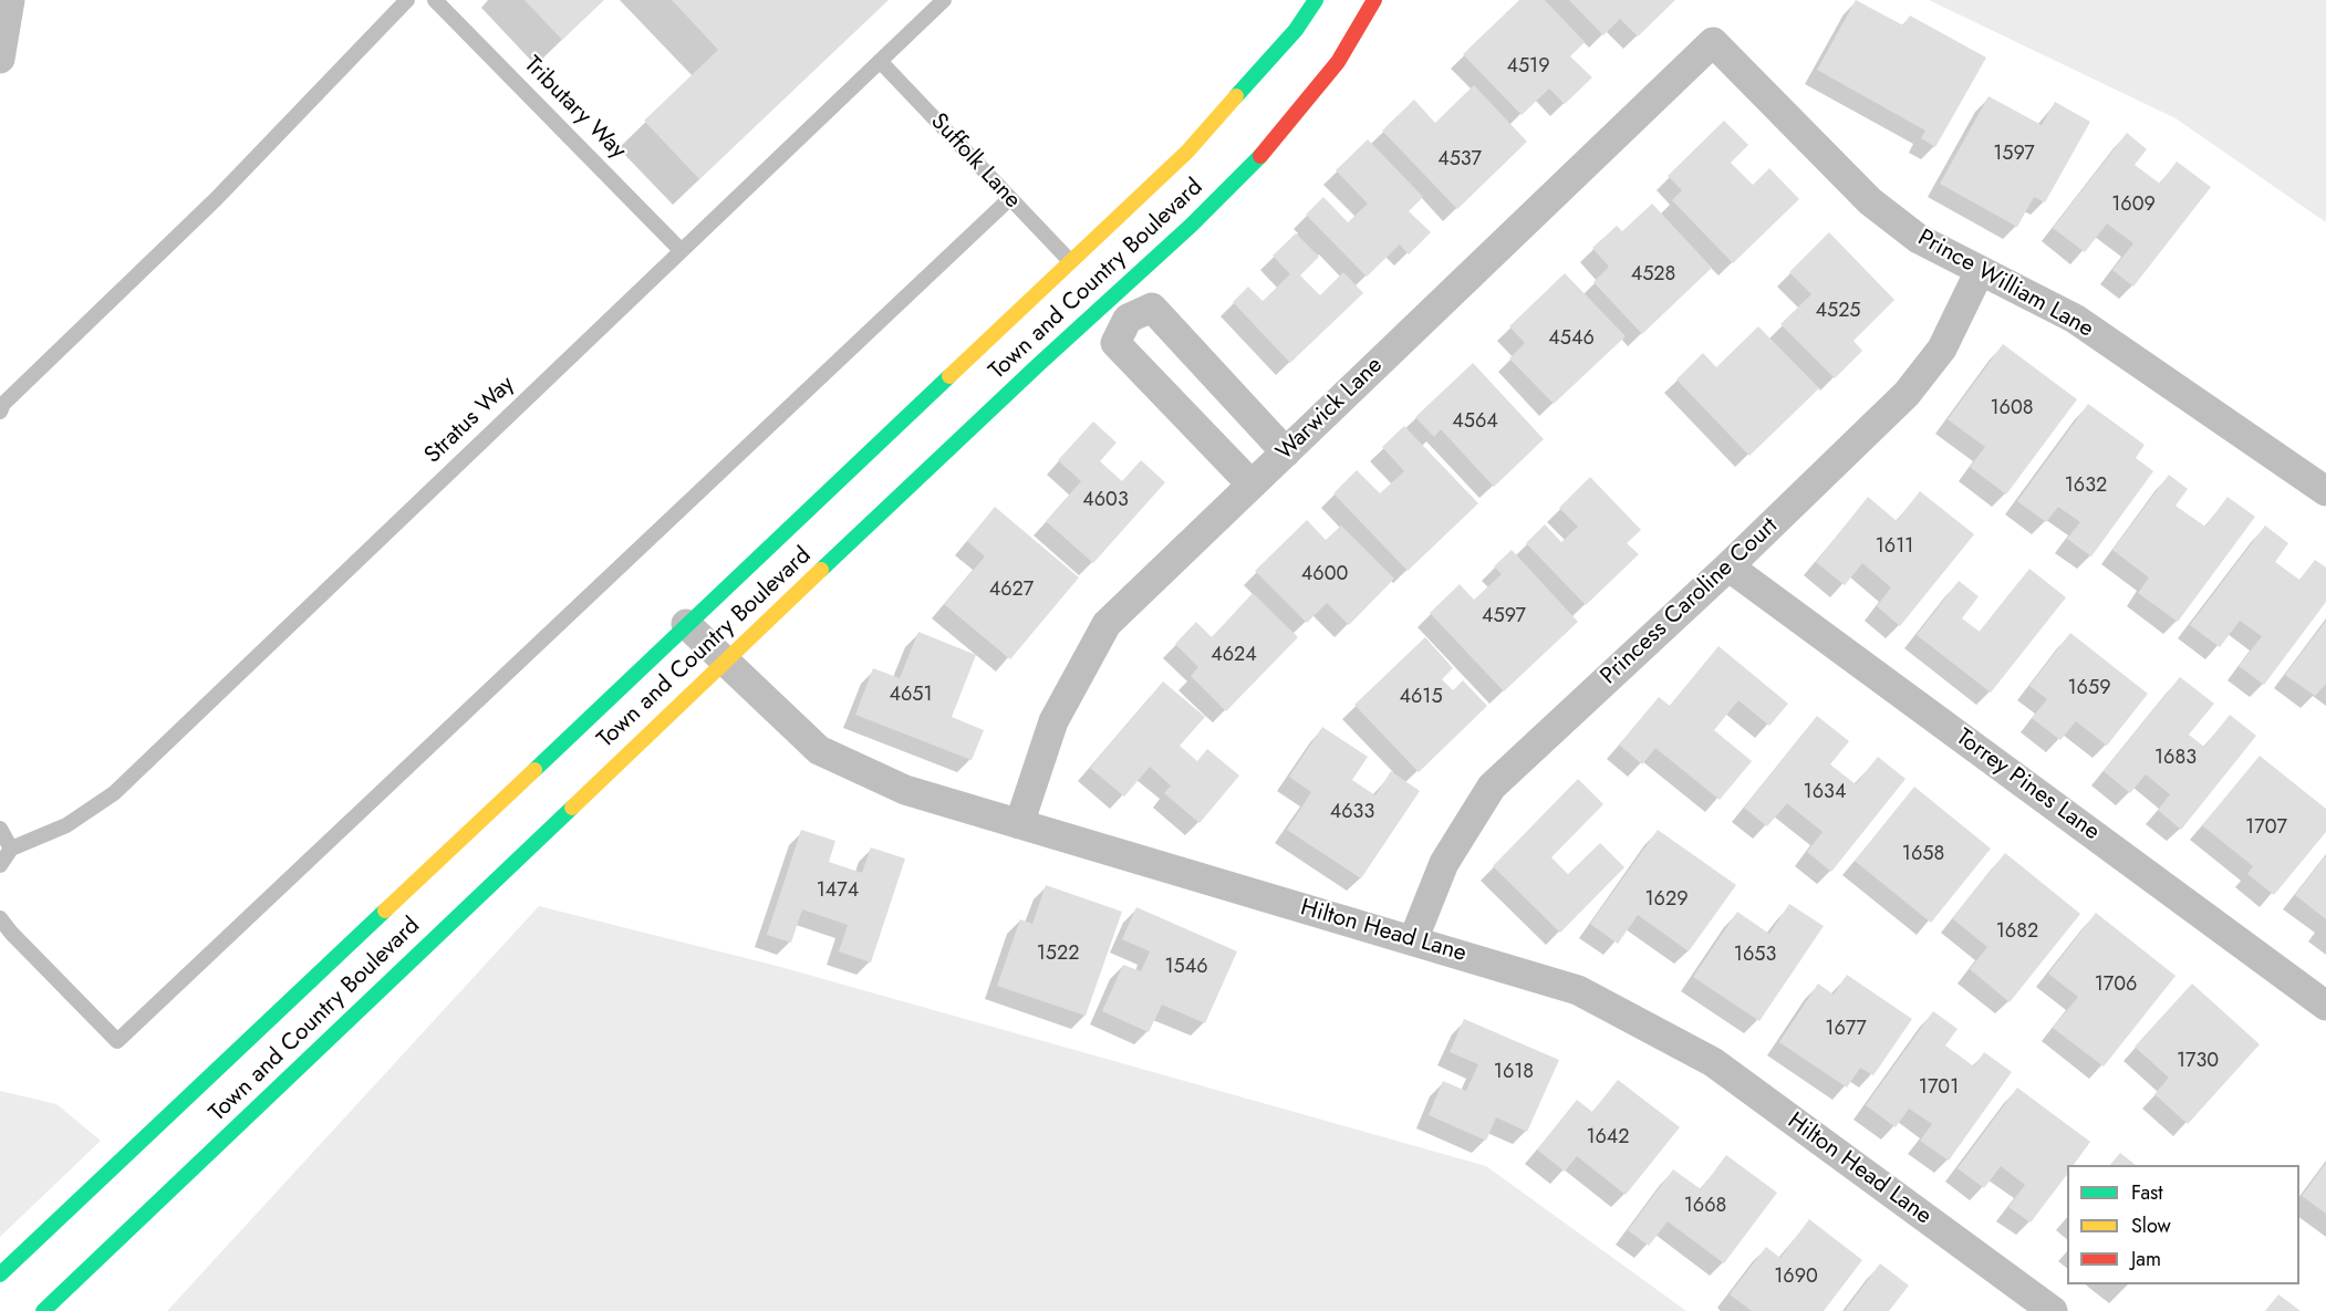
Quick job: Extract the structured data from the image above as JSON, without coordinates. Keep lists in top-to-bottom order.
{
  "streets": {
    "main road": ["Town and Country Boulevard"],
    "street": [
      "Prince William Lane",
      "Warwick Lane",
      "Princess Caroline Court",
      "Torrey Pines Lane",
      "Hilton Head Lane"
    ],
    "lane": ["Tributary Way", "Suffolk Lane", "Stratus Way"]
  },
  "crossings": [
    ["Tributary Way", "Stratus Way"],
    ["Suffolk Lane", "Town and Country Boulevard"],
    ["Suffolk Lane", "Stratus Way"],
    ["Town and Country Boulevard", "Hilton Head Lane"],
    ["Prince William Lane", "Warwick Lane"],
    ["Prince William Lane", "Princess Caroline Court"],
    ["Warwick Lane", "Hilton Head Lane"],
    ["Princess Caroline Court", "Torrey Pines Lane"],
    ["Princess Caroline Court", "Hilton Head Lane"]
  ],
  "house_numbers": [
    "4519",
    "1597",
    "4537",
    "1609",
    "4528",
    "4525",
    "4546",
    "1608",
    "4564",
    "1632",
    "4603",
    "1611",
    "4600",
    "4627",
    "4597",
    "4624",
    "1659",
    "4651",
    "4615",
    "1683",
    "1634",
    "4633",
    "1707",
    "1658",
    "1474",
    "1629",
    "1682",
    "1522",
    "1653",
    "1546",
    "1706",
    "1677",
    "1730",
    "1618",
    "1701",
    "1642",
    "1668",
    "1690"
  ],
  "legend": ["Fast", "Slow", "Jam"]
}
